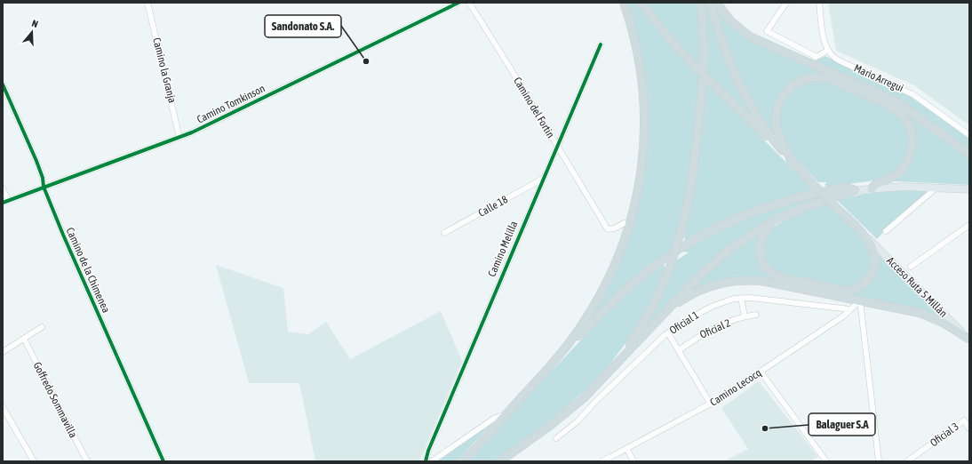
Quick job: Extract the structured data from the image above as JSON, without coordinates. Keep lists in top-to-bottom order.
{
  "streets": {
    "main road": ["Acceso Ruta 5 Millán"],
    "street": [
      "Camino la Granja",
      "Mario Arregui",
      "Camino Tomkinson",
      "Camino del Fortin",
      "Calle 18",
      "Camino Melilla",
      "Camino de la Chimenea",
      "Oficial 1",
      "Oficial 2",
      "Camino Lecocq",
      "Goffredo Sommavilla",
      "Oficial 3"
    ]
  },
  "crossings": [
    ["Camino la Granja", "Camino Tomkinson"],
    ["Camino Tomkinson", "Camino de la Chimenea"],
    ["Camino del Fortin", "Camino Melilla"],
    ["Calle 18", "Camino Melilla"],
    ["Oficial 1", "Camino Lecocq"]
  ],
  "places": ["Sandonato S.A.", "Balaguer S.A"],
  "north": "top"
}
